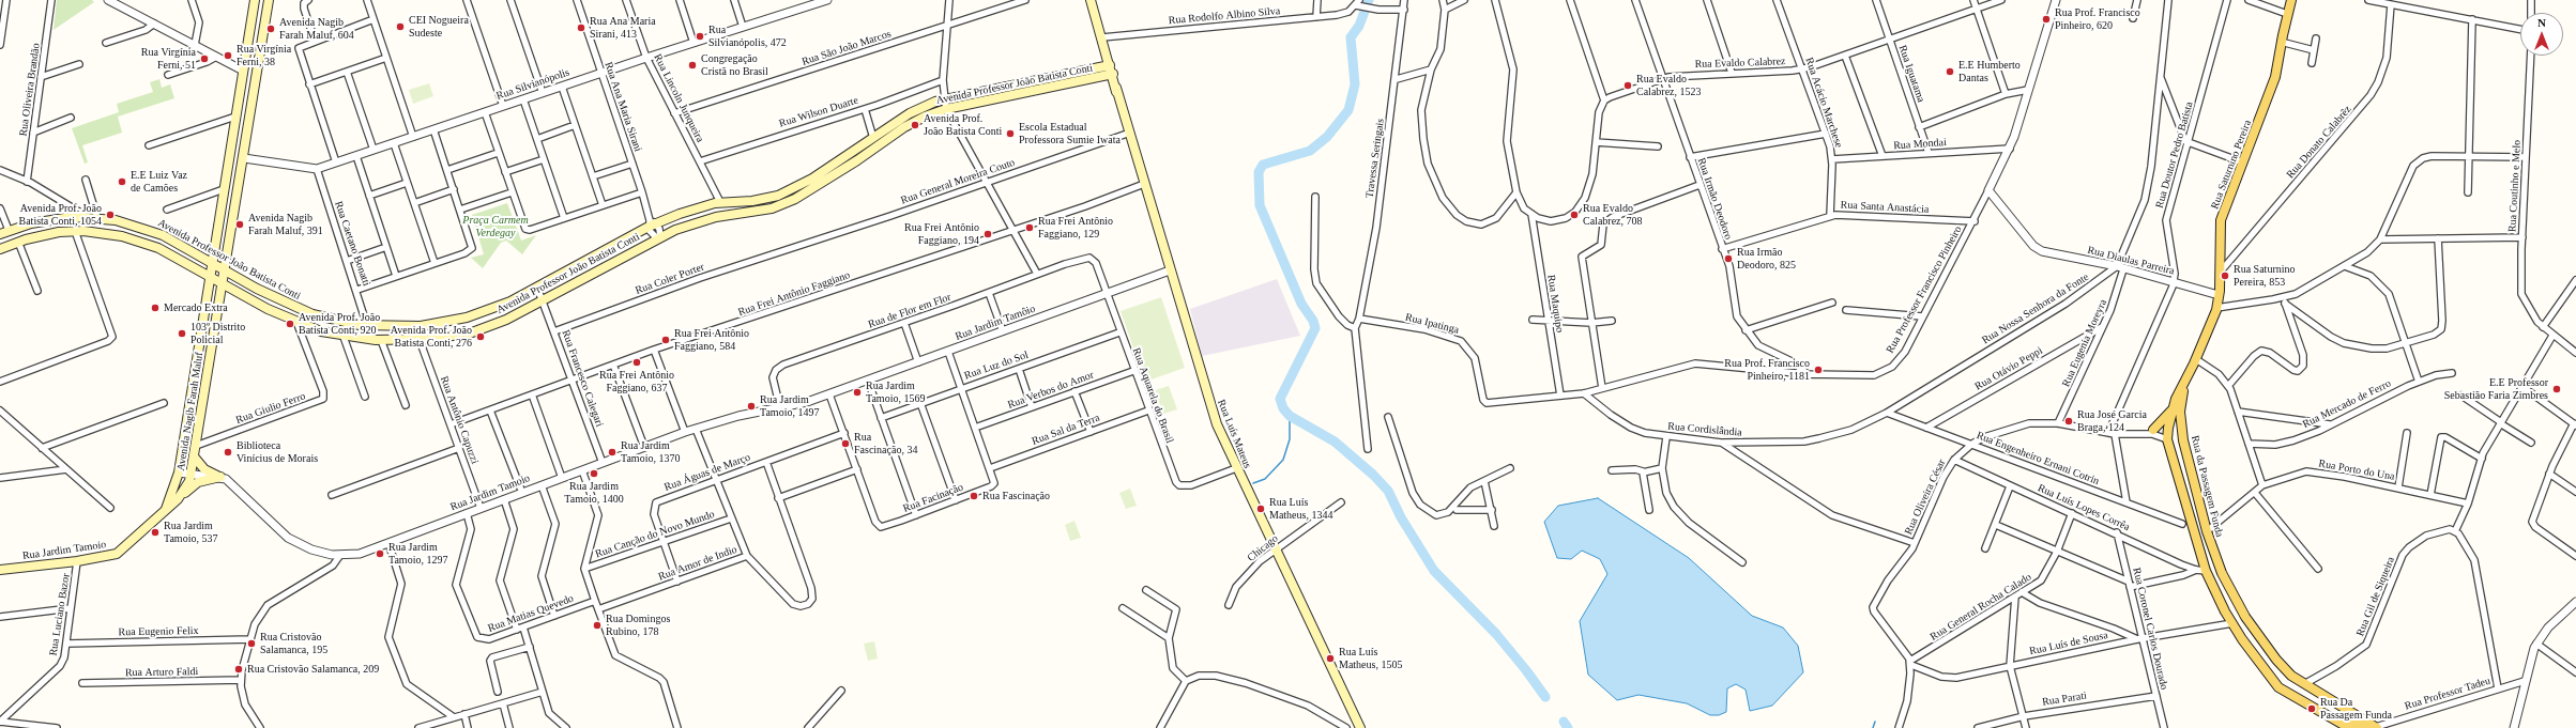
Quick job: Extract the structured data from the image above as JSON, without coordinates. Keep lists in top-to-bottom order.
{
  "streets": {
    "main road": [
      "Avenida Professor João Batista Conti",
      "Rua Saturnino Pereira",
      "Avenida Nagib Farah Maluf",
      "Rua Luís Mateus",
      "Rua da Passagem Funda",
      "Rua Jardim Tamoio"
    ],
    "street": [
      "Rua Rodolfo Albino Silva",
      "Rua São João Marcos",
      "Rua Evaldo Calabrez",
      "Rua Iguatama",
      "Rua Silvianópolis",
      "Rua Oliveira Brandão",
      "Rua Lincoln Junqueira",
      "Rua Acácio Marchese",
      "Rua Ana Maria Sirani",
      "Rua Wilson Duarte",
      "Rua Donato Calabrêz",
      "Rua Mondai",
      "Rua Doutor Pedro Batista",
      "Travessa Seringais",
      "Rua General Moreira Couto",
      "Rua Coutinho e Melo",
      "Rua Irmão Deodoro",
      "Rua Santa Anastácia",
      "Rua Caetano Bonatti",
      "Rua Diaulas Parreira",
      "Rua Coler Porter",
      "Rua Professor Francisco Pinheiro",
      "Rua Frei Antônio Faggiano",
      "Rua Maquipo",
      "Rua Nossa Senhora da Fonte",
      "Rua de Flor em Flor",
      "Rua Jardim Tamôio",
      "Rua Ipatinga",
      "Rua Eugenia Moreyra",
      "Rua Luz do Sol",
      "Rua Otávio Peppi",
      "Rua Francesco Calegari",
      "Rua Verbos do Amor",
      "Rua Aquarela do Brasil",
      "Rua Mercado de Ferro",
      "Rua Giulio Ferro",
      "Rua Antônio Capuzzi",
      "Rua Sal da Terra",
      "Rua Cordislândia",
      "Rua Engenheiro Ernani Cotrin",
      "Rua Porto do Una",
      "Rua Águas de Março",
      "Rua Oliveira César",
      "Rua Facinação",
      "Rua Luís Lopes Corrêa",
      "Rua Canção do Novo Mundo",
      "Chicago",
      "Rua Amor de Indio",
      "Rua Gil de Siqueira",
      "Rua General Rocha Calado",
      "Rua Matias Quevedo",
      "Rua Luciano Bazor",
      "Rua Coronel Carlos Dourado",
      "Rua Eugenio Felix",
      "Rua Luís de Sousa",
      "Rua Arturo Faldi",
      "Rua Professor Tadeu",
      "Rua Parati"
    ]
  },
  "crossings": [
    ["Rua Rodolfo Albino Silva", "Rua Luís Mateus"],
    ["Rua São João Marcos", "Rua Lincoln Junqueira"],
    ["Rua Evaldo Calabrez", "Rua Iguatama"],
    ["Rua Evaldo Calabrez", "Rua Acácio Marchese"],
    ["Rua Evaldo Calabrez", "Rua Irmão Deodoro"],
    ["Rua Iguatama", "Rua Mondai"],
    ["Rua Silvianópolis", "Rua Lincoln Junqueira"],
    ["Rua Silvianópolis", "Rua Ana Maria Sirani"],
    ["Rua Silvianópolis", "Rua Caetano Bonatti"],
    ["Rua Silvianópolis", "Avenida Nagib Farah Maluf"],
    ["Avenida Professor João Batista Conti", "Rua Lincoln Junqueira"],
    ["Avenida Professor João Batista Conti", "Rua Ana Maria Sirani"],
    ["Avenida Professor João Batista Conti", "Rua Caetano Bonatti"],
    ["Avenida Professor João Batista Conti", "Rua Francesco Calegari"],
    ["Avenida Professor João Batista Conti", "Rua Giulio Ferro"],
    ["Avenida Professor João Batista Conti", "Avenida Nagib Farah Maluf"],
    ["Avenida Professor João Batista Conti", "Rua Antônio Capuzzi"],
    ["Avenida Professor João Batista Conti", "Rua Luís Mateus"],
    ["Rua Lincoln Junqueira", "Rua Wilson Duarte"],
    ["Rua Acácio Marchese", "Rua Mondai"],
    ["Rua Acácio Marchese", "Rua Santa Anastácia"],
    ["Rua Donato Calabrêz", "Rua Saturnino Pereira"],
    ["Rua Mondai", "Rua Professor Francisco Pinheiro"],
    ["Rua Doutor Pedro Batista", "Rua Diaulas Parreira"],
    ["Rua Doutor Pedro Batista", "Rua Oliveira César"],
    ["Travessa Seringais", "Rua Ipatinga"],
    ["Rua Saturnino Pereira", "Rua Diaulas Parreira"],
    ["Rua Saturnino Pereira", "Rua da Passagem Funda"],
    ["Rua General Moreira Couto", "Rua Coler Porter"],
    ["Rua General Moreira Couto", "Rua Luís Mateus"],
    ["Rua Irmão Deodoro", "Rua Santa Anastácia"],
    ["Rua Irmão Deodoro", "Rua Professor Francisco Pinheiro"],
    ["Rua Santa Anastácia", "Rua Professor Francisco Pinheiro"],
    ["Rua Diaulas Parreira", "Rua Professor Francisco Pinheiro"],
    ["Rua Diaulas Parreira", "Rua Nossa Senhora da Fonte"],
    ["Rua Diaulas Parreira", "Rua Eugenia Moreyra"],
    ["Rua Coler Porter", "Rua Francesco Calegari"],
    ["Rua Professor Francisco Pinheiro", "Rua Ipatinga"],
    ["Rua Professor Francisco Pinheiro", "Rua Cordislândia"],
    ["Rua Frei Antônio Faggiano", "Rua Francesco Calegari"],
    ["Rua Frei Antônio Faggiano", "Rua Antônio Capuzzi"],
    ["Rua Frei Antônio Faggiano", "Rua Luís Mateus"],
    ["Rua Maquipo", "Rua Ipatinga"],
    ["Rua Nossa Senhora da Fonte", "Rua Eugenia Moreyra"],
    ["Rua Nossa Senhora da Fonte", "Rua Cordislândia"],
    ["Rua Nossa Senhora da Fonte", "Rua Engenheiro Ernani Cotrin"],
    ["Rua de Flor em Flor", "Rua Aquarela do Brasil"],
    ["Rua de Flor em Flor", "Rua Jardim Tamoio"],
    ["Rua Jardim Tamôio", "Rua Aquarela do Brasil"],
    ["Rua Jardim Tamôio", "Rua Luís Mateus"],
    ["Rua Jardim Tamôio", "Rua Jardim Tamoio"],
    ["Rua Jardim Tamôio", "Rua Facinação"],
    ["Rua Ipatinga", "Rua Cordislândia"],
    ["Rua Eugenia Moreyra", "Rua Otávio Peppi"],
    ["Rua Eugenia Moreyra", "Rua Oliveira César"],
    ["Rua Luz do Sol", "Rua Aquarela do Brasil"],
    ["Rua Luz do Sol", "Rua Facinação"],
    ["Rua Otávio Peppi", "Rua Engenheiro Ernani Cotrin"],
    ["Rua Francesco Calegari", "Rua Jardim Tamoio"],
    ["Rua Verbos do Amor", "Rua Aquarela do Brasil"],
    ["Rua Verbos do Amor", "Rua Facinação"],
    ["Rua Aquarela do Brasil", "Rua Sal da Terra"],
    ["Rua Aquarela do Brasil", "Rua Luís Mateus"],
    ["Rua Giulio Ferro", "Avenida Nagib Farah Maluf"],
    ["Avenida Nagib Farah Maluf", "Rua Jardim Tamoio"],
    ["Rua Antônio Capuzzi", "Rua Jardim Tamoio"],
    ["Rua Sal da Terra", "Rua Facinação"],
    ["Rua Luís Mateus", "Chicago"],
    ["Rua Engenheiro Ernani Cotrin", "Rua Oliveira César"],
    ["Rua Porto do Una", "Rua da Passagem Funda"],
    ["Rua Águas de Março", "Rua Facinação"],
    ["Rua Águas de Março", "Rua Canção do Novo Mundo"],
    ["Rua Águas de Março", "Rua Amor de Indio"],
    ["Rua da Passagem Funda", "Rua Luís Lopes Corrêa"],
    ["Rua da Passagem Funda", "Rua Gil de Siqueira"],
    ["Rua da Passagem Funda", "Rua Luís de Sousa"],
    ["Rua da Passagem Funda", "Rua Professor Tadeu"],
    ["Rua Jardim Tamoio", "Rua Facinação"],
    ["Rua Jardim Tamoio", "Rua Amor de Indio"],
    ["Rua Jardim Tamoio", "Rua Matias Quevedo"],
    ["Rua Jardim Tamoio", "Rua Luciano Bazor"],
    ["Rua Oliveira César", "Rua Luís Lopes Corrêa"],
    ["Rua Oliveira César", "Rua General Rocha Calado"],
    ["Rua Oliveira César", "Rua Luís de Sousa"],
    ["Rua Luís Lopes Corrêa", "Rua General Rocha Calado"],
    ["Rua Luís Lopes Corrêa", "Rua Coronel Carlos Dourado"],
    ["Rua Canção do Novo Mundo", "Rua Amor de Indio"],
    ["Rua General Rocha Calado", "Rua Luís de Sousa"],
    ["Rua Luciano Bazor", "Rua Eugenio Felix"],
    ["Rua Coronel Carlos Dourado", "Rua Luís de Sousa"],
    ["Rua Coronel Carlos Dourado", "Rua Parati"]
  ],
  "parks": ["Praça Carmem Verdegay"],
  "places": [
    "Rua Prof. Francisco Pinheiro, 620",
    "CEI Nogueira Sudeste",
    "Rua Ana Maria Sirani, 413",
    "Avenida Nagib Farah Maluf, 604",
    "Rua Silvianópolis, 472",
    "Rua Virgínia Ferni, 38",
    "Rua Virgínia Ferni, 51",
    "Congregação Cristã no Brasil",
    "E.E Humberto Dantas",
    "Rua Evaldo Calabrez, 1523",
    "Avenida Prof. João Batista Conti",
    "Escola Estadual Professora Sumie Iwata",
    "E.E Luiz Vaz de Camões",
    "Avenida Prof. João Batista Conti, 1054",
    "Rua Evaldo Calabrez, 708",
    "Avenida Nagib Farah Maluf, 391",
    "Rua Frei Antônio Faggiano, 129",
    "Rua Frei Antônio Faggiano, 194",
    "Rua Irmão Deodoro, 825",
    "Rua Saturnino Pereira, 853",
    "Mercado Extra",
    "Avenida Prof. João Batista Conti, 920",
    "103º Distrito Policial",
    "Avenida Prof. João Batista Conti, 276",
    "Rua Frei Antônio Faggiano, 584",
    "Rua Frei Antônio Faggiano, 637",
    "Rua Prof. Francisco Pinheiro, 1181",
    "E.E Professor Sebastião Faria Zimbres",
    "Rua Jardim Tamoio, 1569",
    "Rua Jardim Tamoio, 1497",
    "Rua José Garcia Braga, 124",
    "Rua Fascinação, 34",
    "Biblioteca Vinícius de Morais",
    "Rua Jardim Tamoio, 1370",
    "Rua Jardim Tamoio, 1400",
    "Rua Fascinação",
    "Rua Luís Matheus, 1344",
    "Rua Jardim Tamoio, 537",
    "Rua Jardim Tamoio, 1297",
    "Rua Domingos Rubino, 178",
    "Rua Cristovão Salamanca, 195",
    "Rua Luís Matheus, 1505",
    "Rua Cristovão Salamanca, 209",
    "Rua Da Passagem Funda"
  ],
  "north": "top"
}
